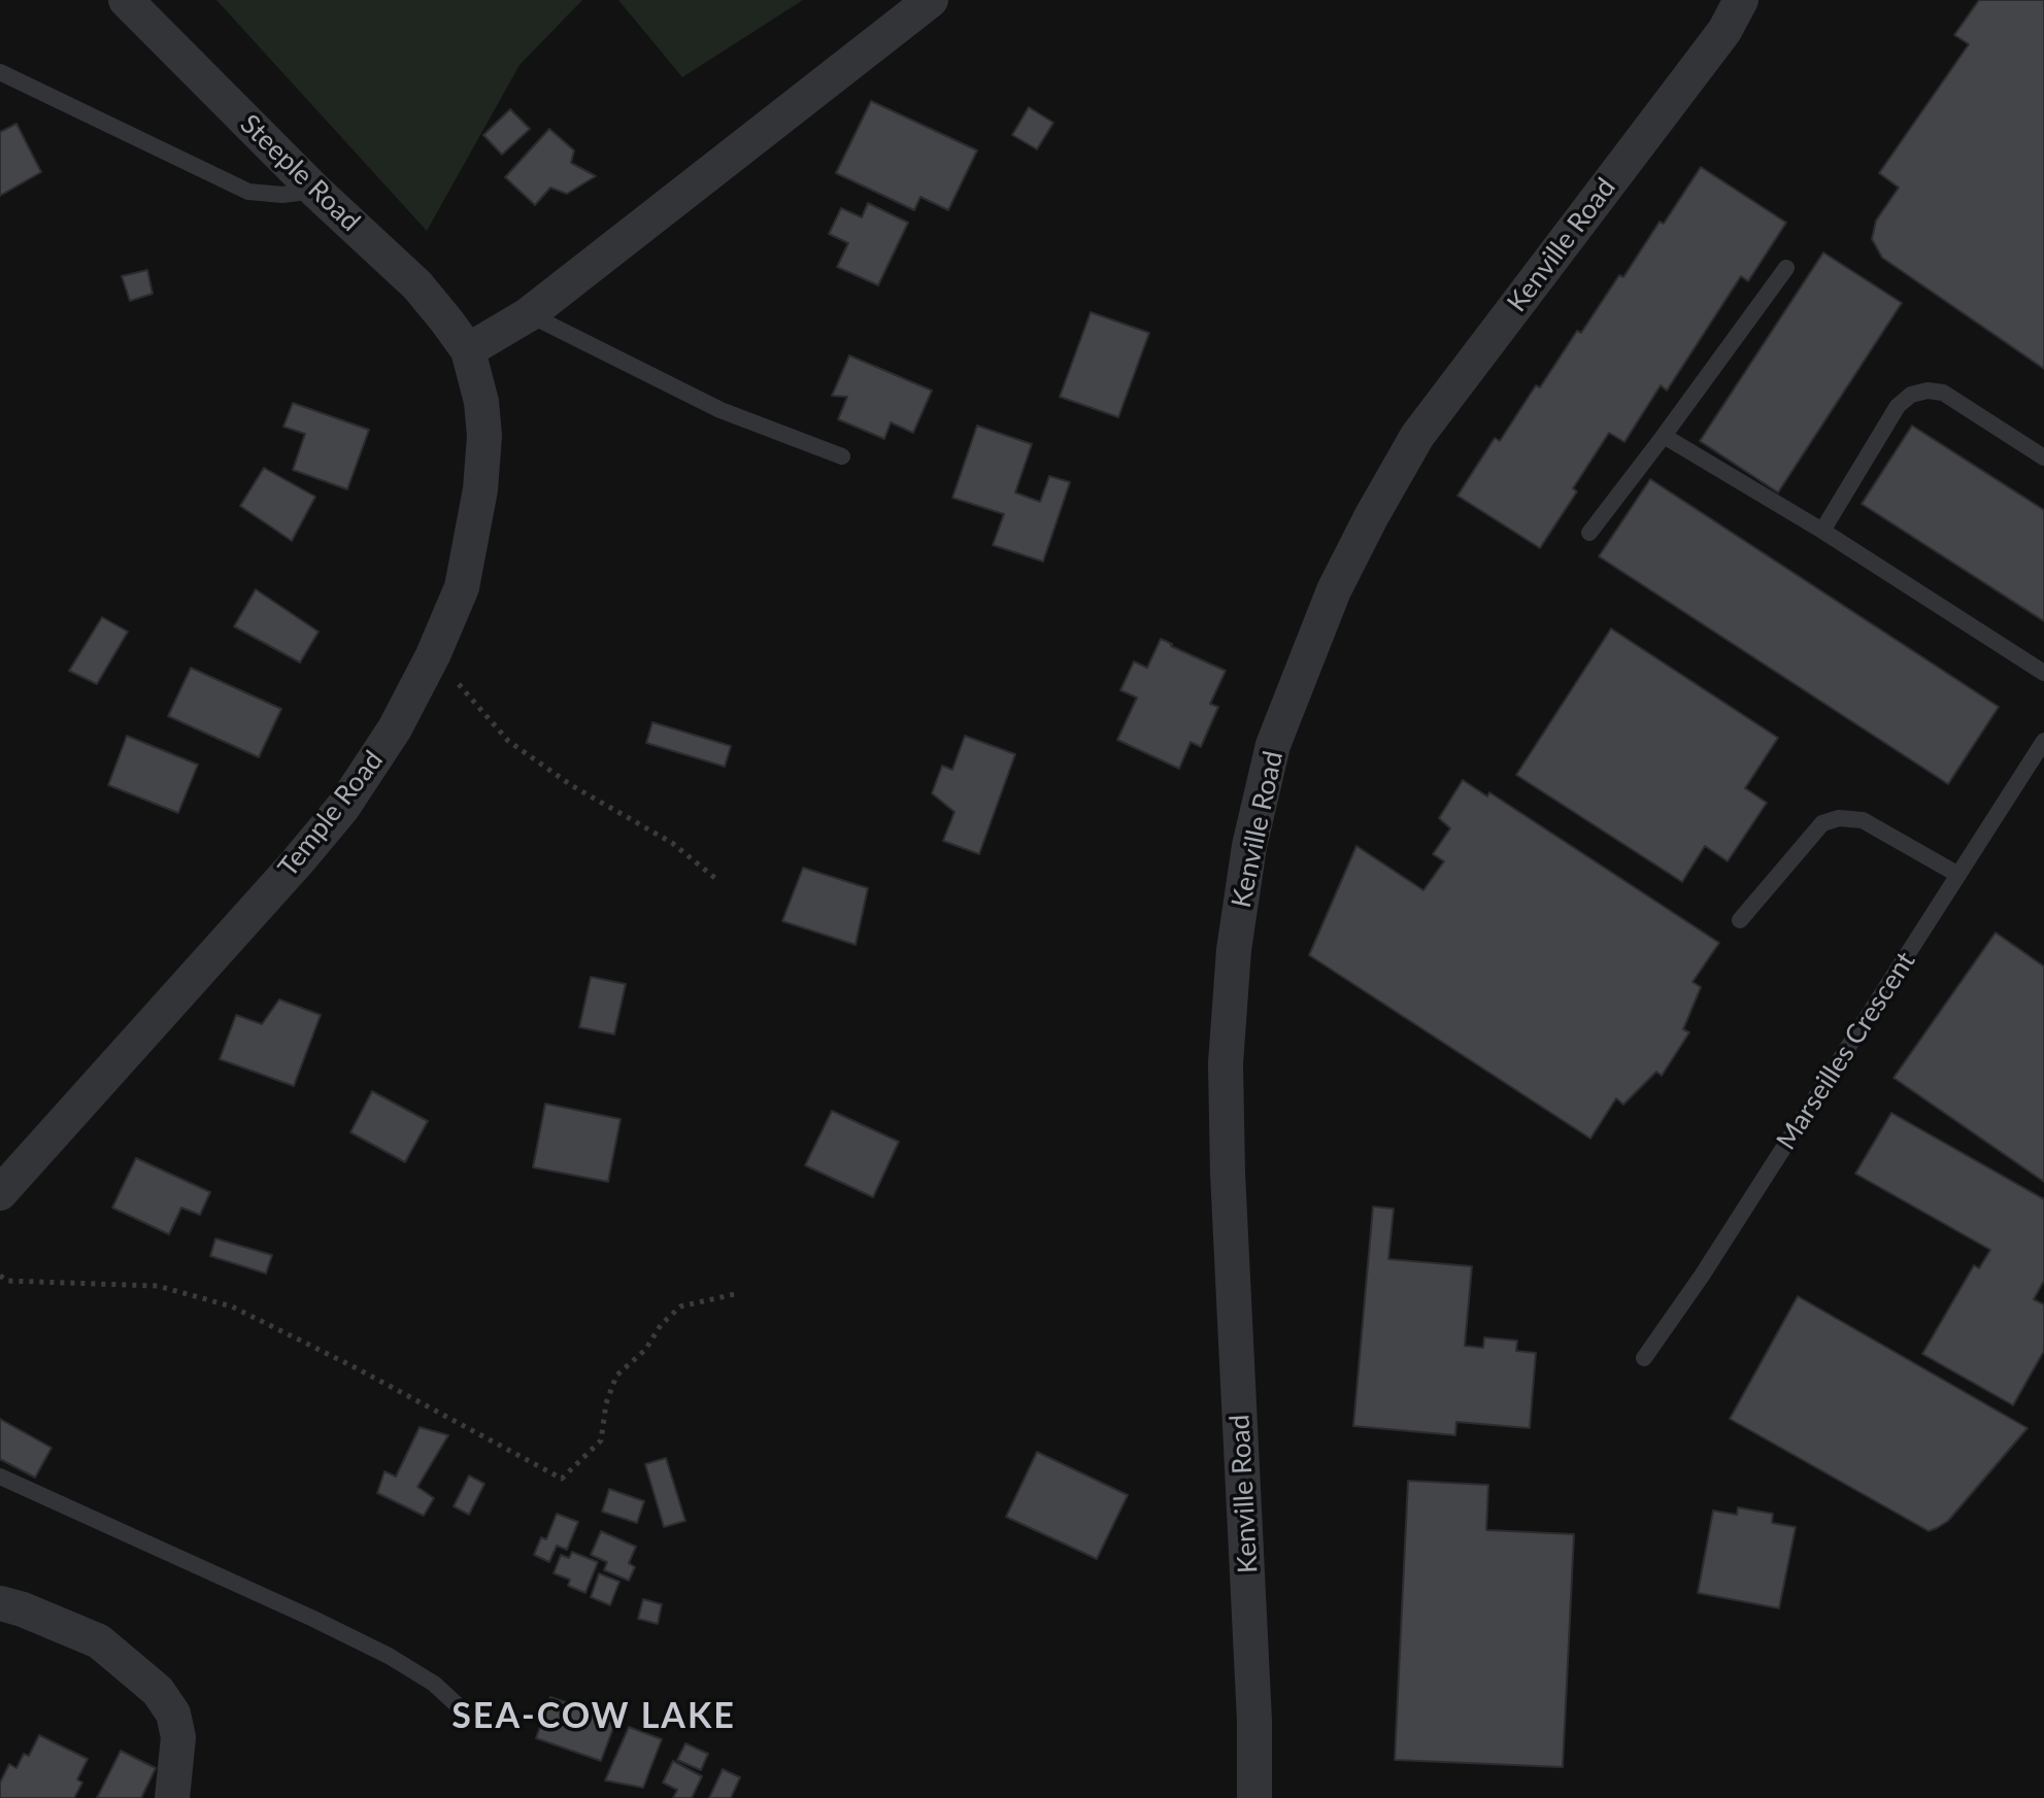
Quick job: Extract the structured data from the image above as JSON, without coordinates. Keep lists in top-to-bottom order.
{
  "streets": {
    "street": ["Steeple Road", "Kenville Road", "Temple Road"],
    "lane": ["Marseilles Crescent"]
  },
  "crossings": [
    ["Steeple Road", "Temple Road"]
  ],
  "districts": ["SEA-COW LAKE"]
}
